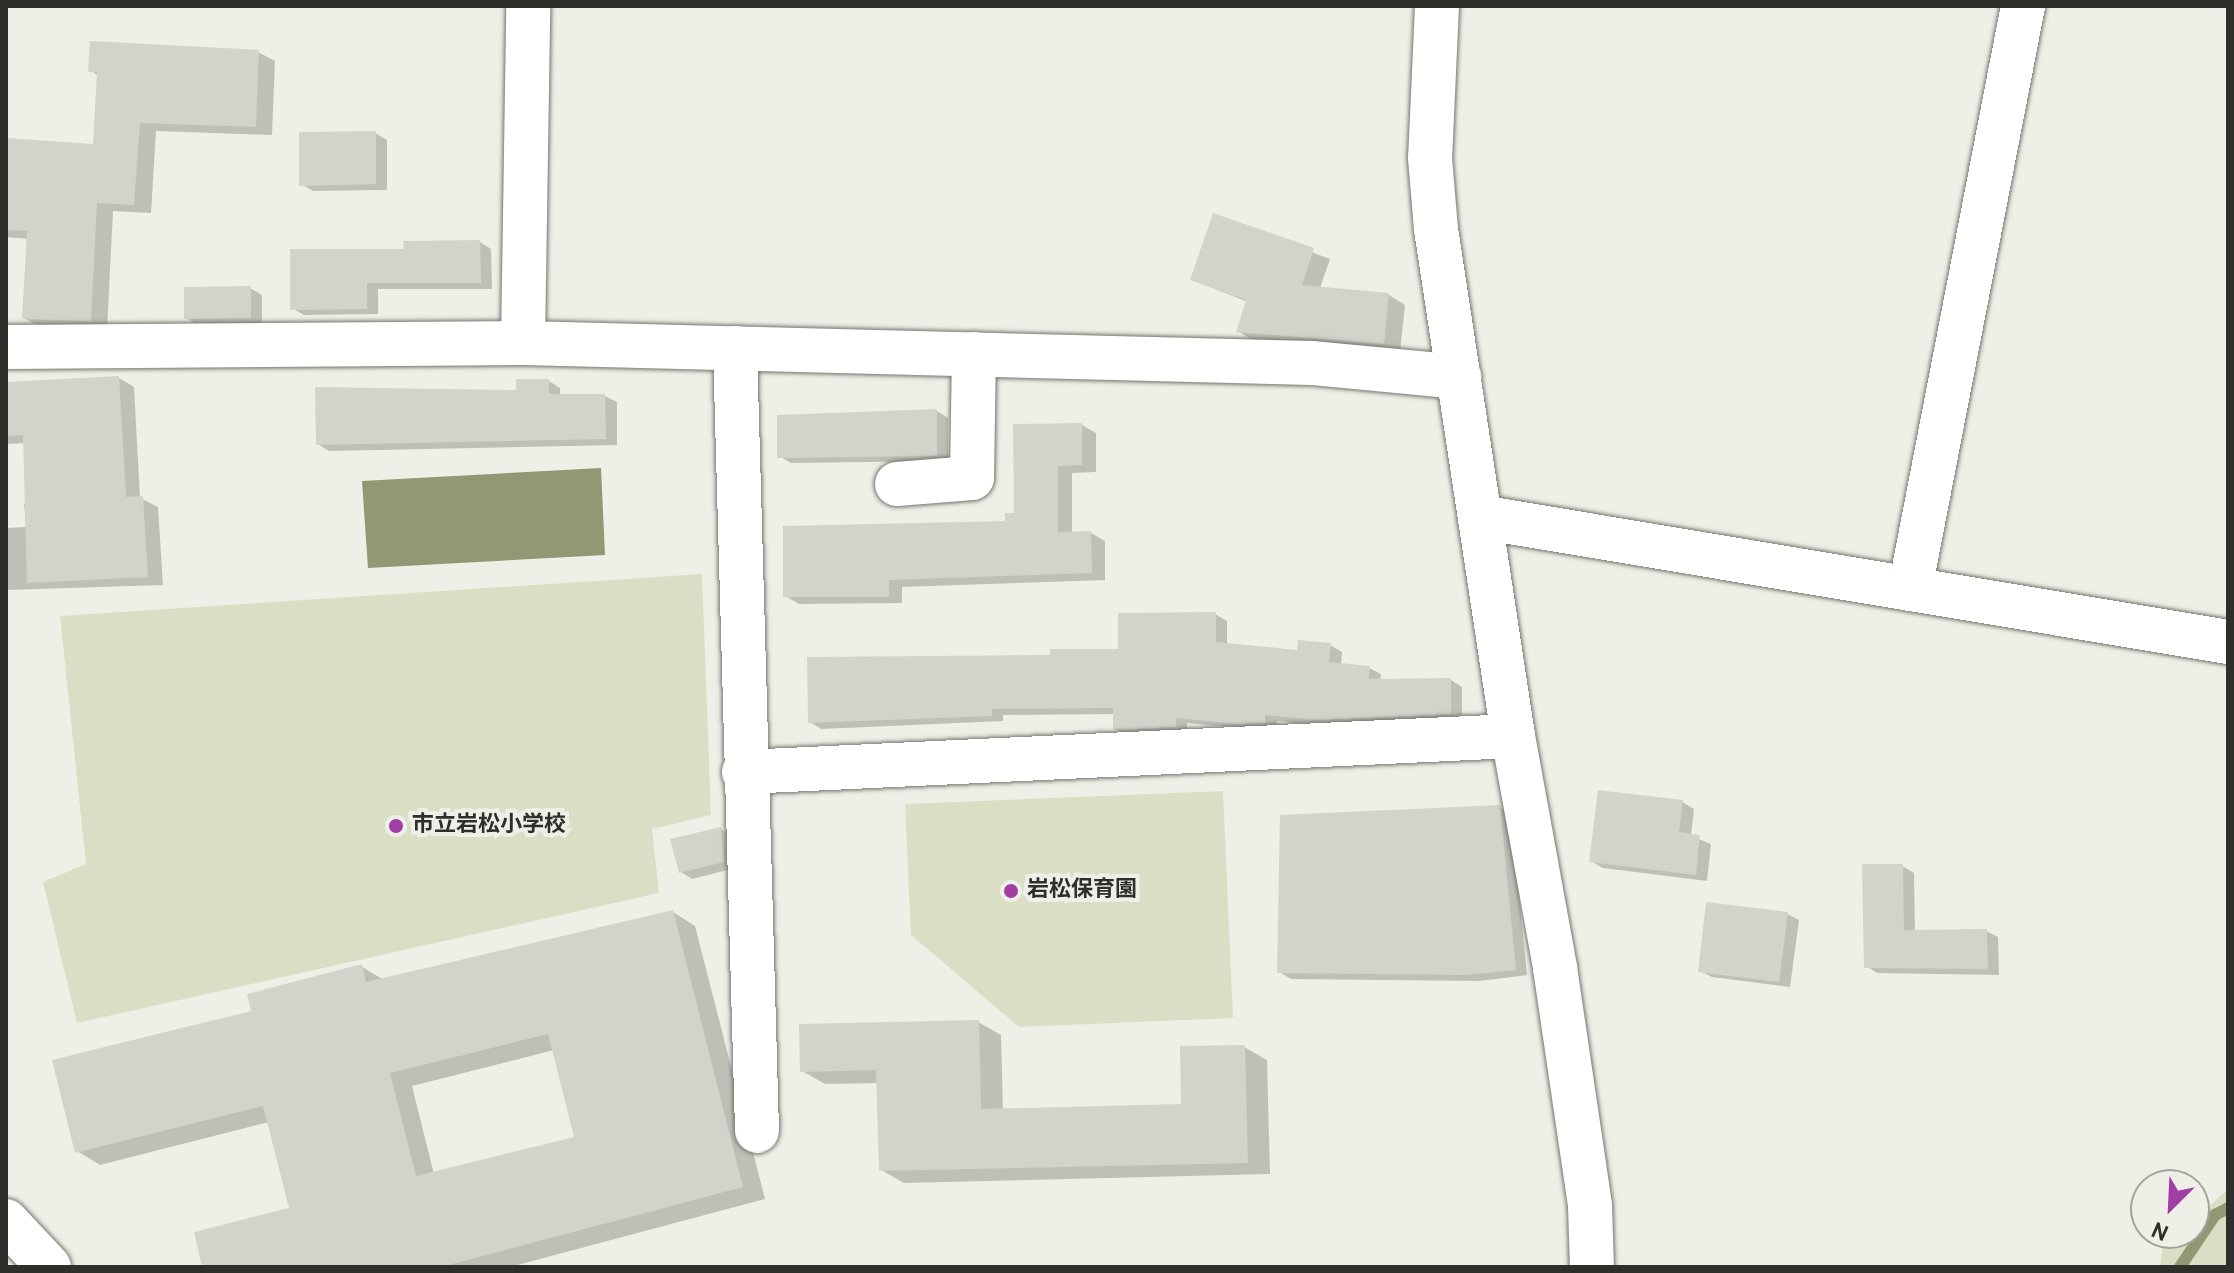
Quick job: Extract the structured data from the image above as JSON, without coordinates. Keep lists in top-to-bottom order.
{
  "places": ["市立岩松小学校", "岩松保育園"],
  "north": "bottom left"
}
